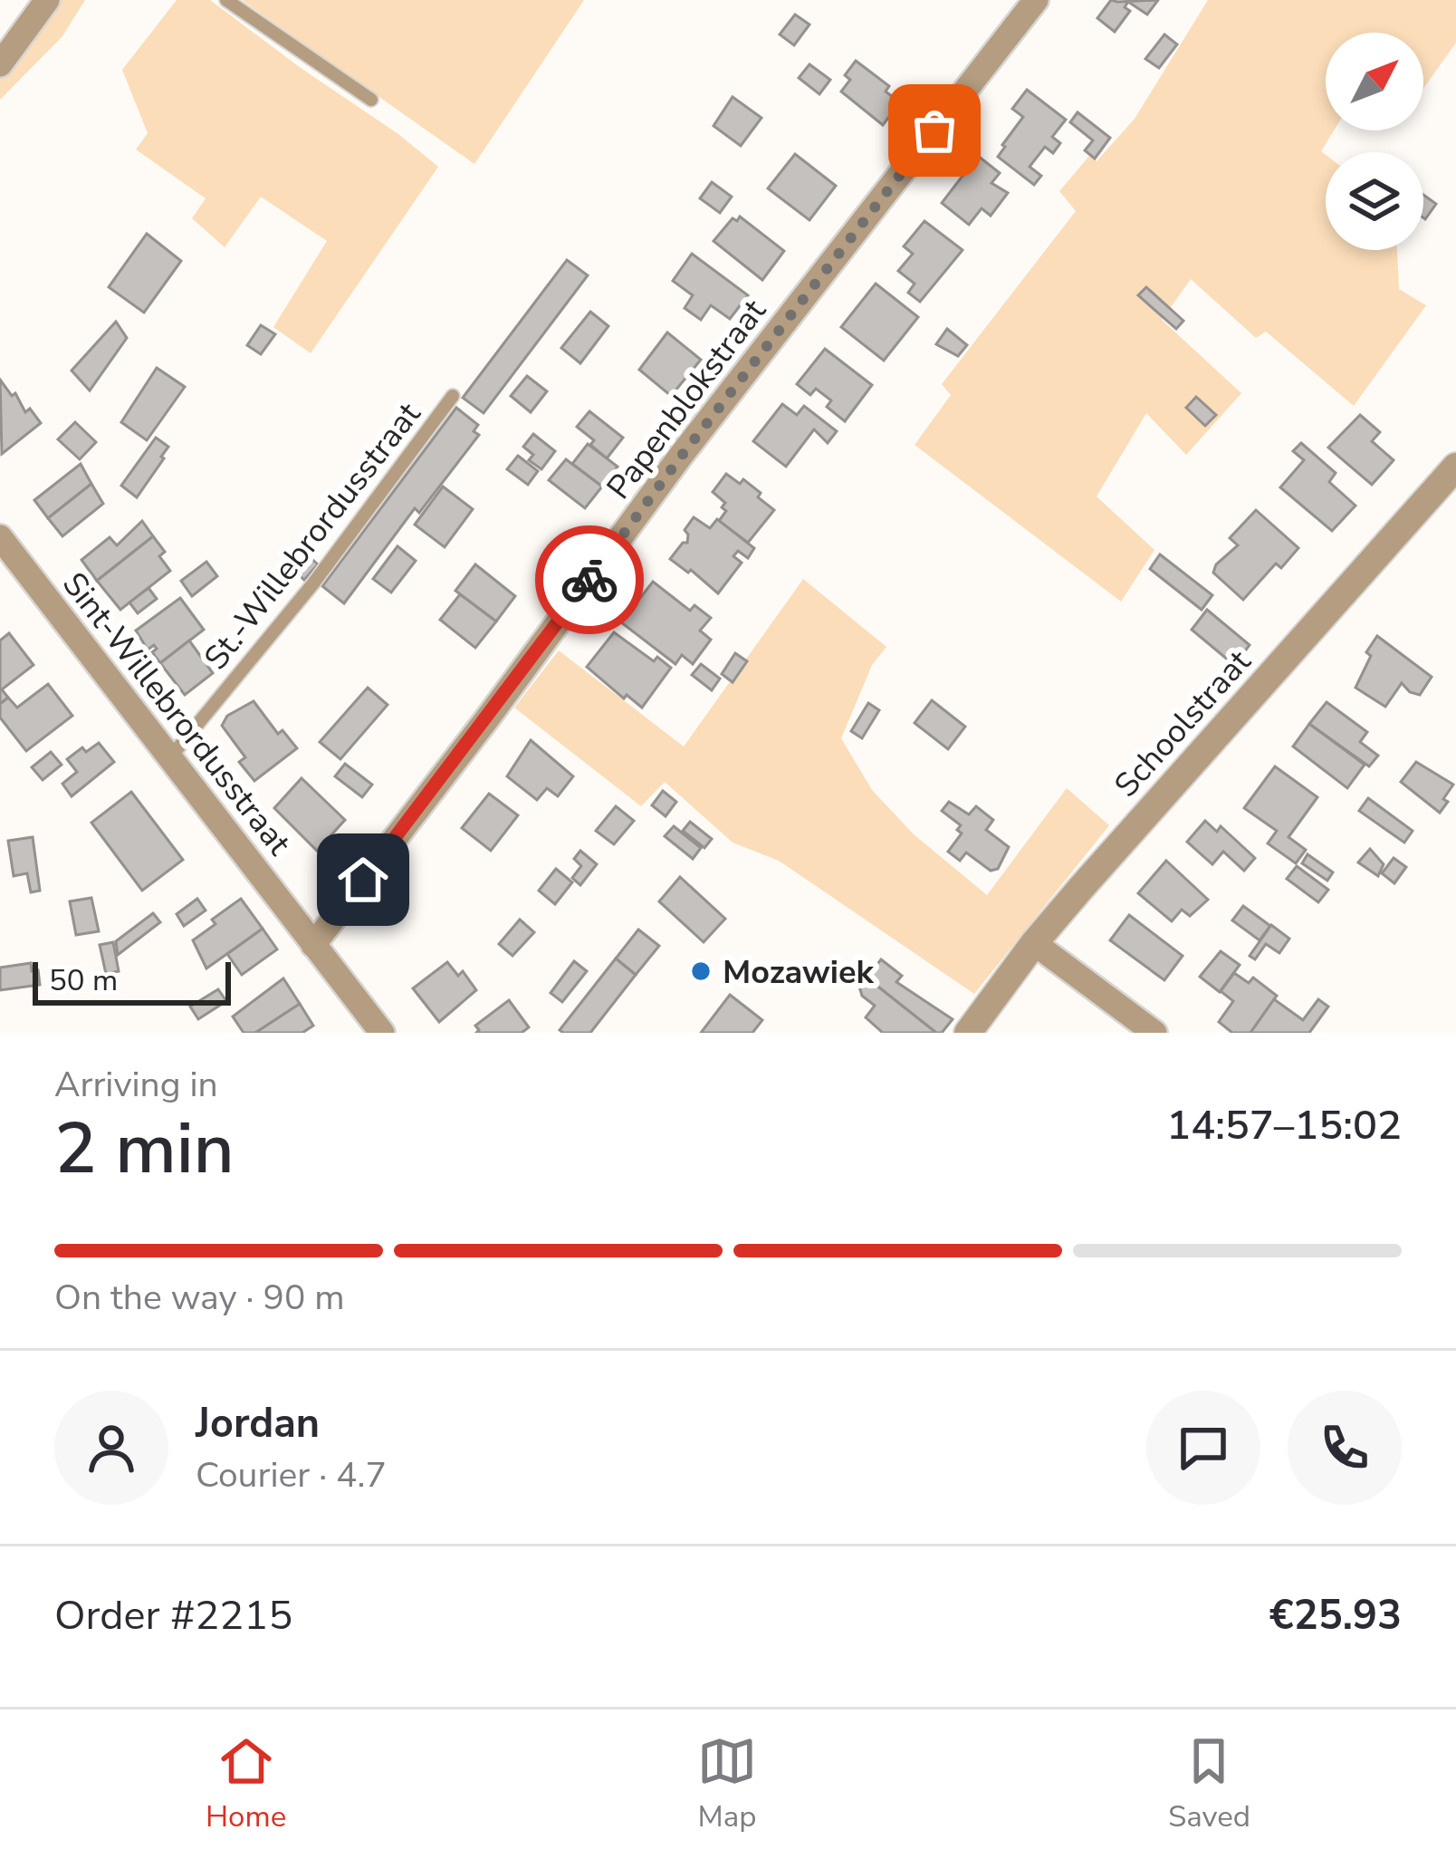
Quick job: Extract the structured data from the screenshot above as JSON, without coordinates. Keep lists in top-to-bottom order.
{
  "streets": {
    "street": ["Papenblokstraat", "Sint-Willebrordusstraat", "Schoolstraat"],
    "lane": ["St.-Willebrordusstraat"]
  },
  "crossings": [
    ["Papenblokstraat", "Sint-Willebrordusstraat"],
    ["St.-Willebrordusstraat", "Sint-Willebrordusstraat"]
  ],
  "places": ["Mozawiek"],
  "scale_bar": "50 m",
  "north": "top right",
  "page": {
    "scale": "50 m",
    "heading": ["2 min", "Arriving in", "14:57–15:02"],
    "panel": [
      "Jordan",
      "Courier · 4.7",
      "Order #2215",
      "€25.93"
    ],
    "bar": "On the way · 90 m",
    "tabs": ["Home", "Map", "Saved"]
  }
}
